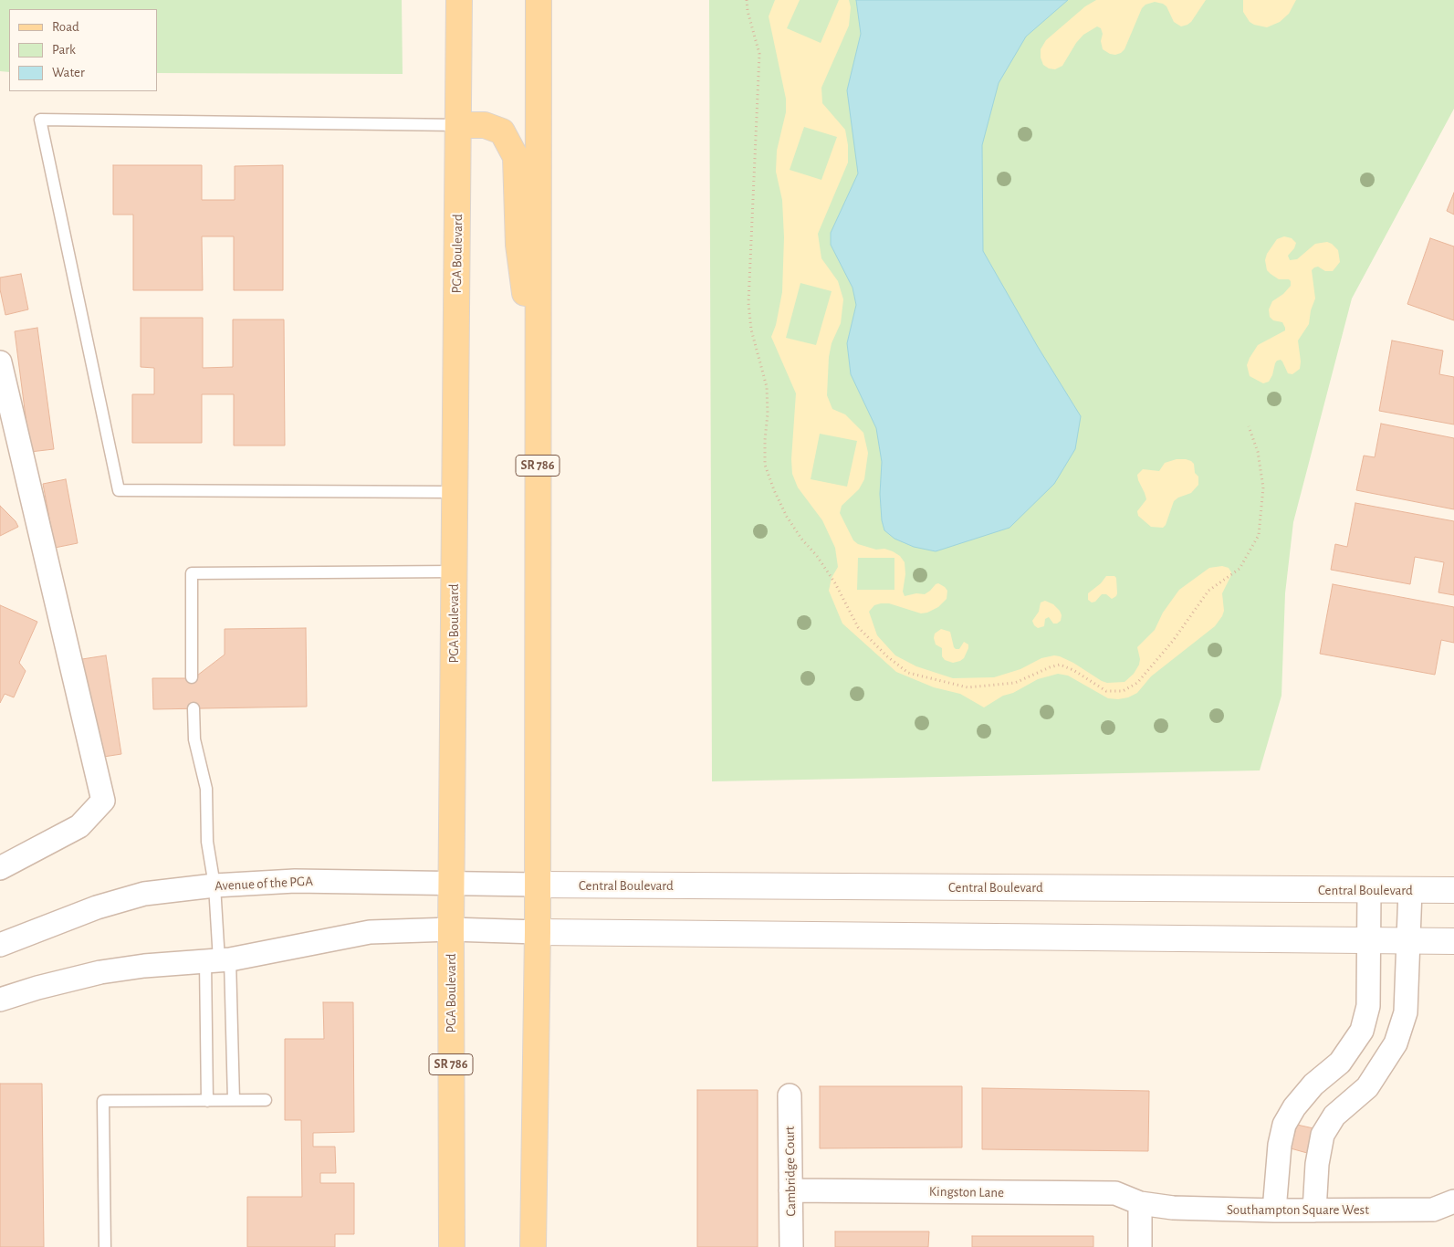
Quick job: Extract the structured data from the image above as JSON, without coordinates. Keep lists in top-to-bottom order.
{
  "streets": {
    "main road": ["PGA Boulevard", "SR 786"],
    "street": [
      "Avenue of the PGA",
      "Central Boulevard",
      "Cambridge Court",
      "Kingston Lane",
      "Southampton Square West"
    ]
  },
  "crossings": [
    ["PGA Boulevard", "Avenue of the PGA"],
    ["SR 786", "Avenue of the PGA"],
    ["SR 786", "Central Boulevard"],
    ["Avenue of the PGA", "Central Boulevard"],
    ["Cambridge Court", "Kingston Lane"],
    ["Kingston Lane", "Southampton Square West"]
  ],
  "legend": ["Road", "Park", "Water"]
}
